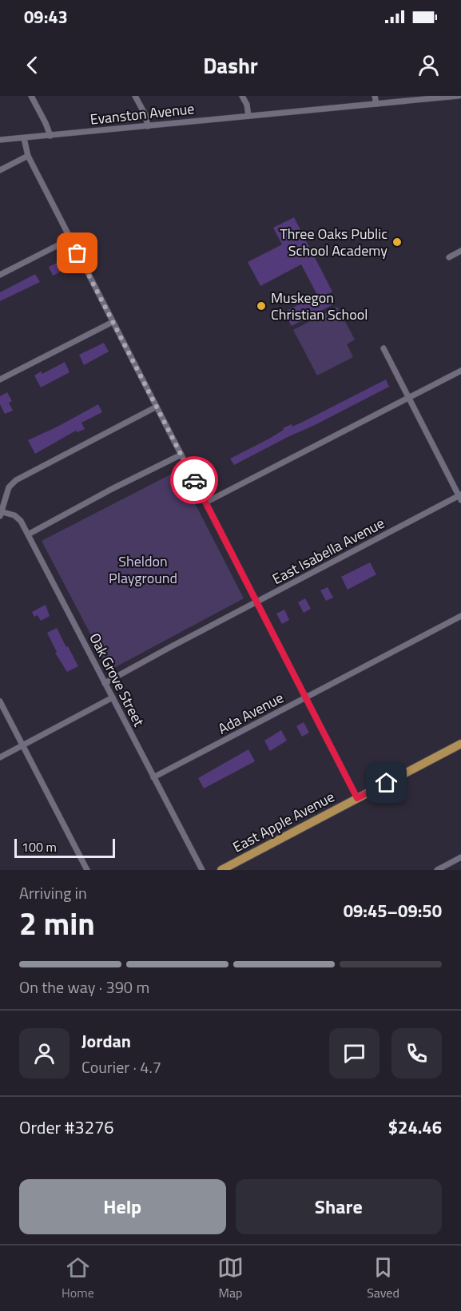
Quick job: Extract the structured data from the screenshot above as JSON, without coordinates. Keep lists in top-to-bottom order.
{
  "streets": {
    "main road": ["East Apple Avenue"],
    "street": [
      "Evanston Avenue",
      "East Isabella Avenue",
      "Oak Grove Street",
      "Ada Avenue"
    ]
  },
  "crossings": [
    ["East Isabella Avenue", "Oak Grove Street"],
    ["Oak Grove Street", "Ada Avenue"]
  ],
  "parks": ["Sheldon Playground"],
  "places": ["Three Oaks Public School Academy", "Muskegon Christian School"],
  "scale_bar": "100 m",
  "page": {
    "status": "09:43",
    "header": "Dashr",
    "scale": "100 m",
    "heading": ["2 min", "Arriving in", "09:45–09:50"],
    "panel": [
      "Jordan",
      "Courier · 4.7",
      "Order #3276",
      "$24.46"
    ],
    "bar": "On the way · 390 m",
    "buttons": ["Help", "Share"],
    "tabs": ["Home", "Map", "Saved"]
  }
}
